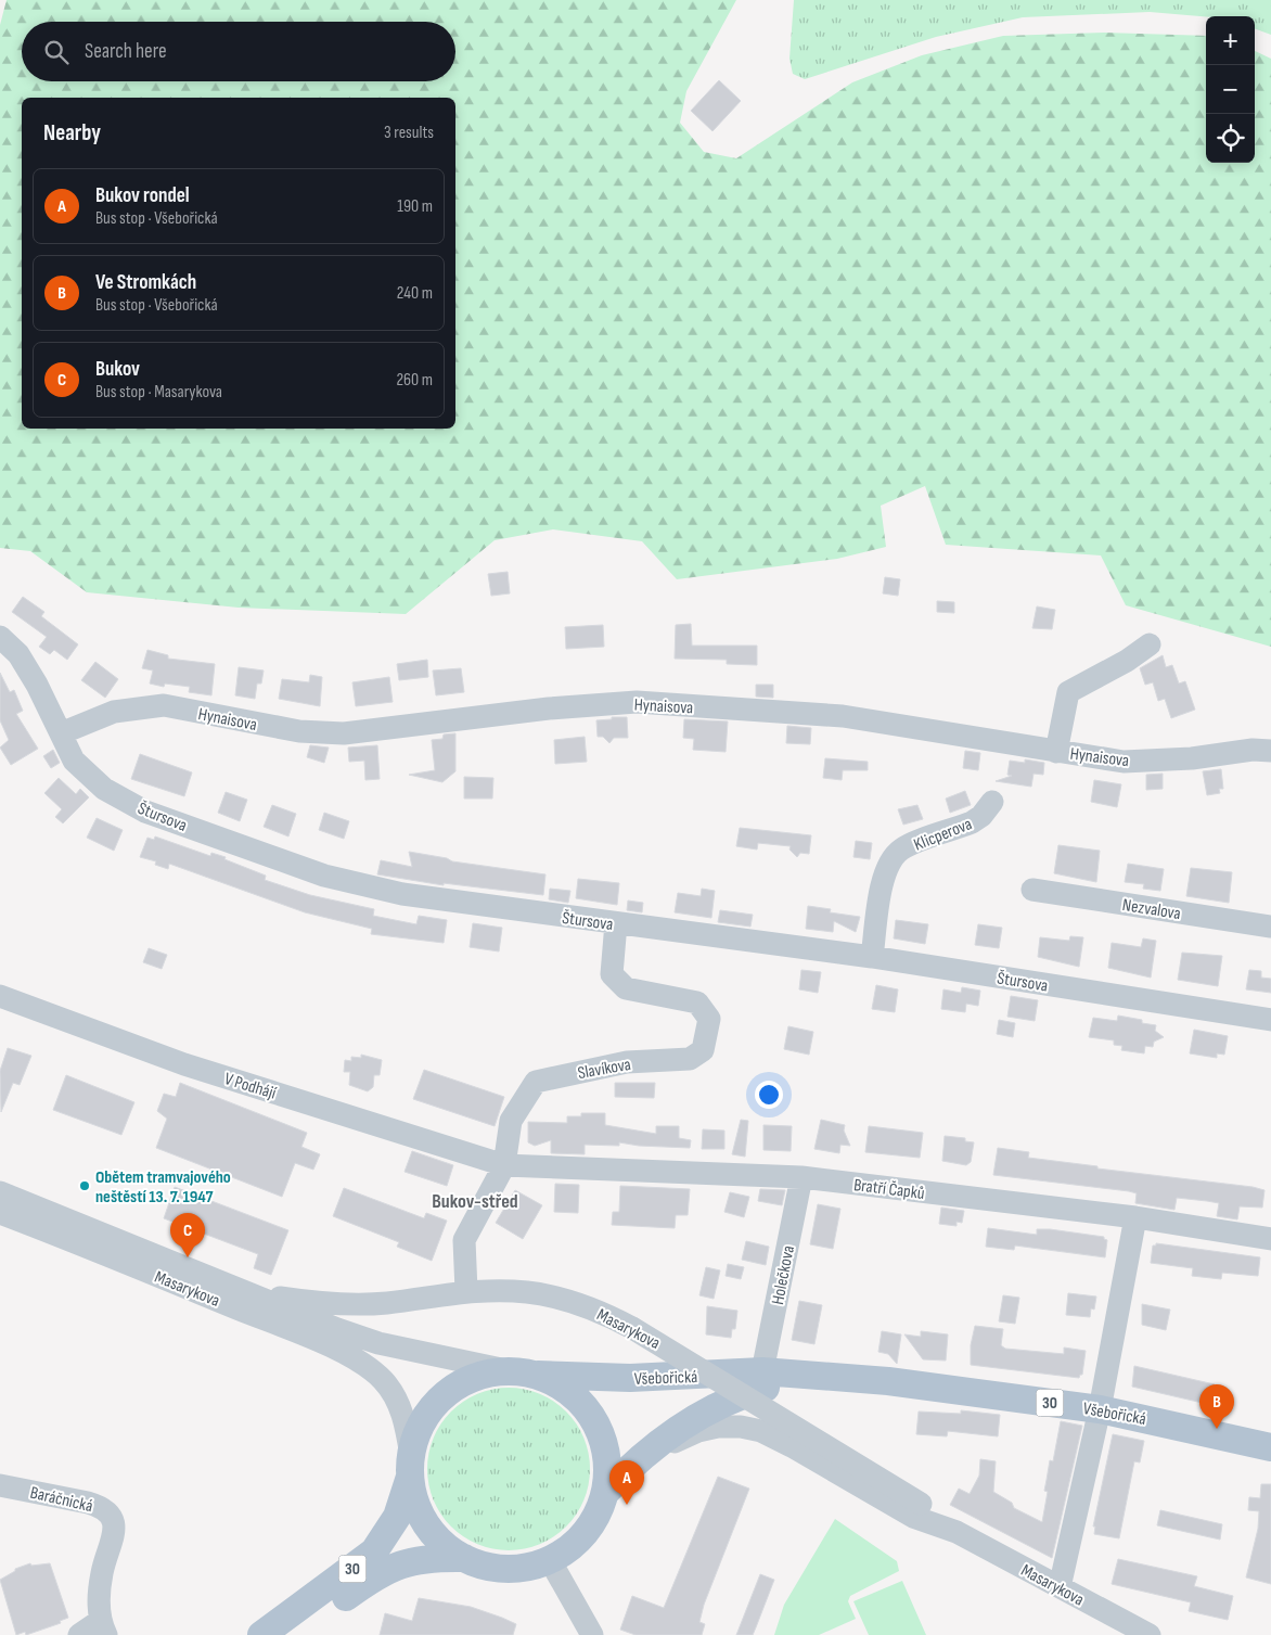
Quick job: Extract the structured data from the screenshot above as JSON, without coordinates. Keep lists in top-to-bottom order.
{
  "streets": {
    "main road": ["Všebořická", "30"],
    "street": [
      "Hynaisova",
      "Štursova",
      "Klicperova",
      "Nezvalova",
      "Slavíkova",
      "V Podhájí",
      "Bratří Čapků",
      "Holečkova",
      "Masarykova",
      "Baráčnická"
    ]
  },
  "crossings": [
    ["Hynaisova", "Štursova"],
    ["Štursova", "Klicperova"],
    ["Štursova", "Slavíkova"],
    ["Slavíkova", "V Podhájí"],
    ["Slavíkova", "Bratří Čapků"],
    ["Slavíkova", "Masarykova"],
    ["V Podhájí", "Bratří Čapků"],
    ["Bratří Čapků", "Holečkova"],
    ["Holečkova", "Všebořická"],
    ["Masarykova", "Všebořická"],
    ["Masarykova", "30"],
    ["Všebořická", "30"]
  ],
  "districts": ["Bukov-střed"],
  "places": ["Obětem tramvajového neštěstí 13. 7. 1947"],
  "page": {
    "map_buttons": ["+", "−"],
    "search": "Search here",
    "heading": ["Nearby", "3 results"],
    "list": [
      {
        "mark": "A",
        "name": "Bukov rondel",
        "note": "Bus stop · Všebořická",
        "value": "190 m"
      },
      {
        "mark": "B",
        "name": "Ve Stromkách",
        "note": "Bus stop · Všebořická",
        "value": "240 m"
      },
      {
        "mark": "C",
        "name": "Bukov",
        "note": "Bus stop · Masarykova",
        "value": "260 m"
      }
    ],
    "pins": ["C", "B", "A"]
  }
}
